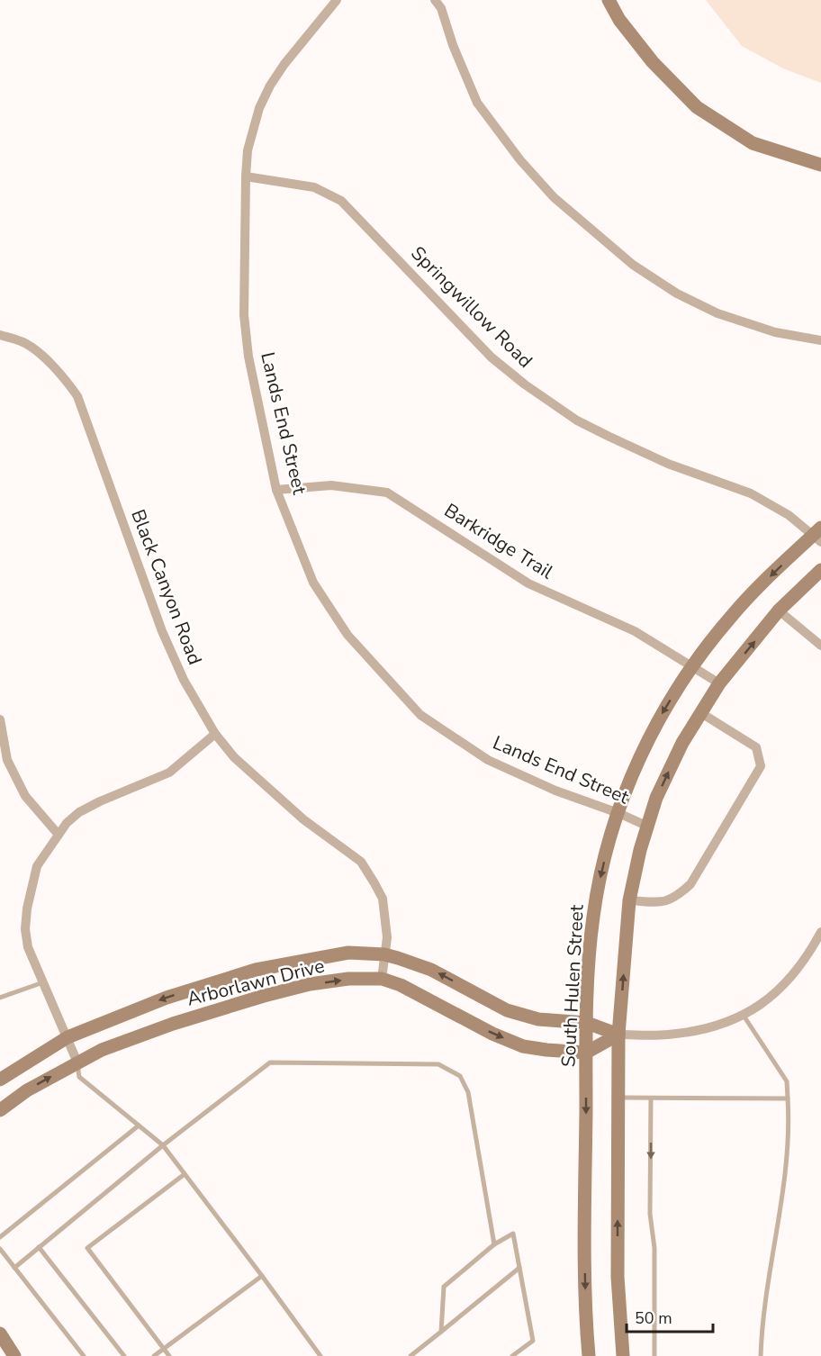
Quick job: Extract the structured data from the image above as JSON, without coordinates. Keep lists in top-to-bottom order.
{
  "streets": {
    "main road": ["Arborlawn Drive", "South Hulen Street"],
    "street": [
      "Springwillow Road",
      "Lands End Street",
      "Barkridge Trail",
      "Black Canyon Road"
    ]
  },
  "crossings": [
    ["Springwillow Road", "Lands End Street"],
    ["Springwillow Road", "South Hulen Street"],
    ["Lands End Street", "Barkridge Trail"],
    ["Lands End Street", "South Hulen Street"],
    ["Barkridge Trail", "South Hulen Street"],
    ["Black Canyon Road", "Arborlawn Drive"],
    ["Arborlawn Drive", "South Hulen Street"]
  ],
  "scale_bar": "50 m"
}
